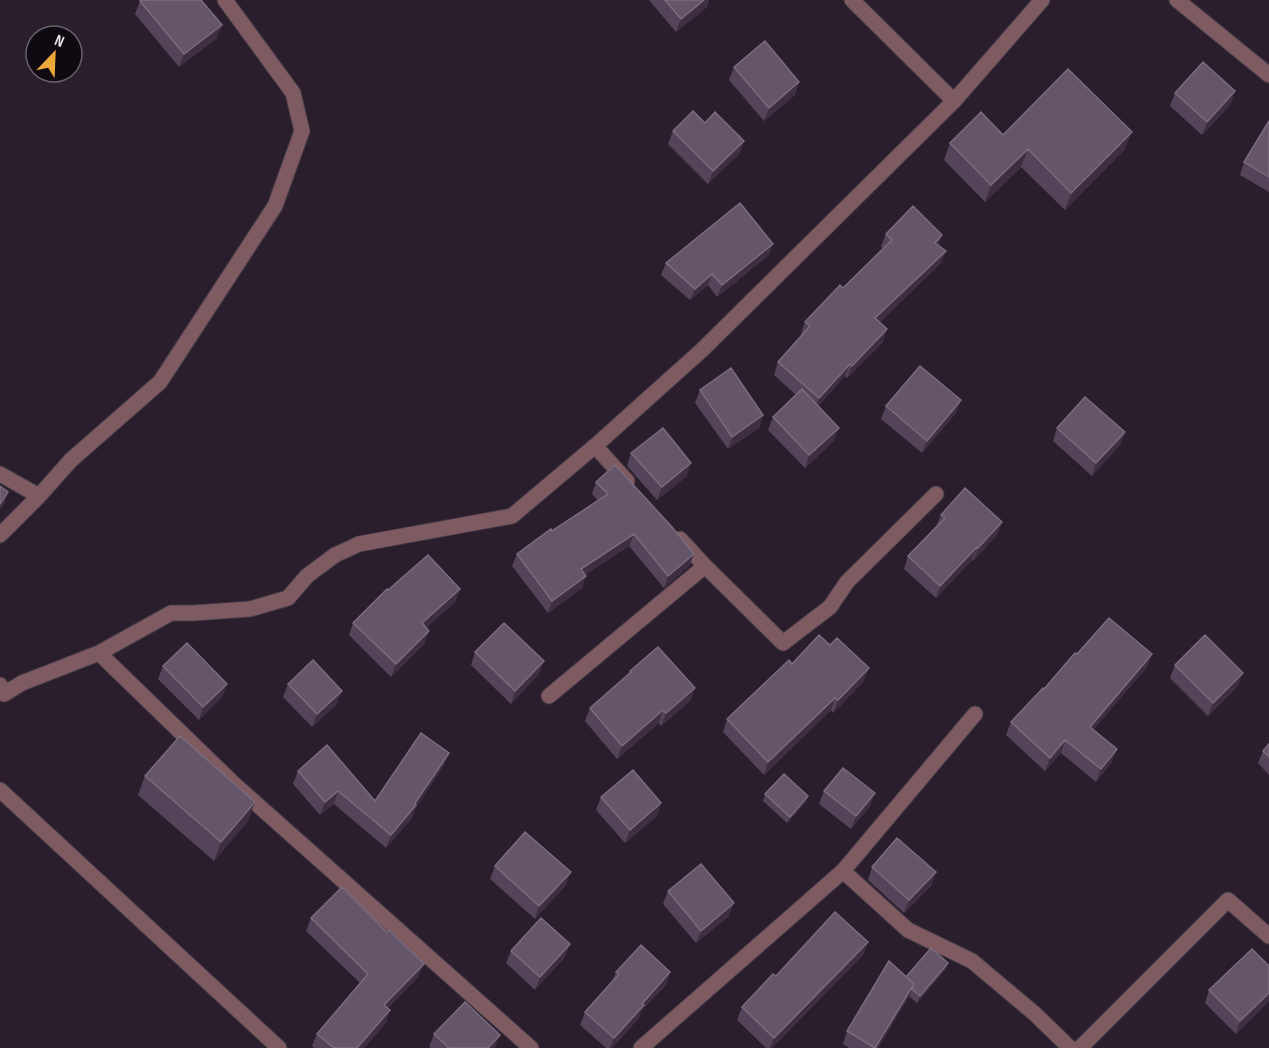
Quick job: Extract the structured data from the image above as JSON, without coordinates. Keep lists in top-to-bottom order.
{
  "north": "top right"
}
